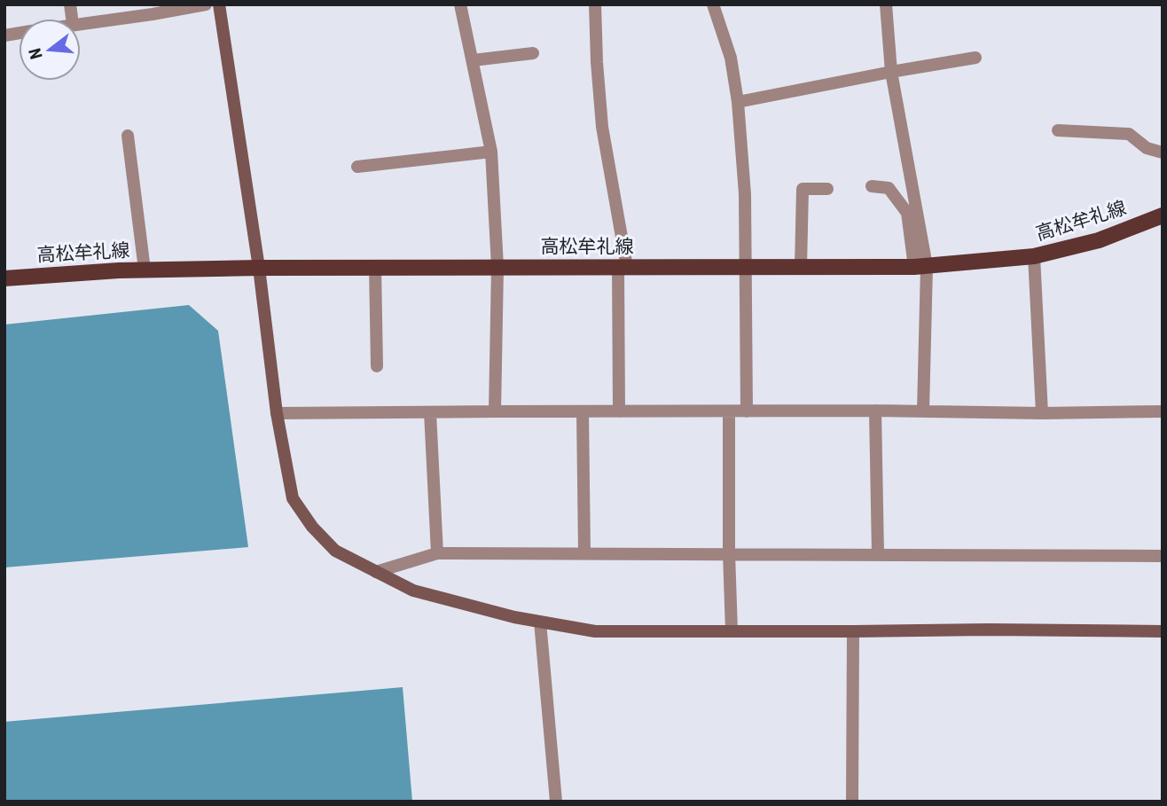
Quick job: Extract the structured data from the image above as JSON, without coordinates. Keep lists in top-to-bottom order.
{
  "streets": {
    "main road": ["高松牟礼線"]
  },
  "north": "left"
}
